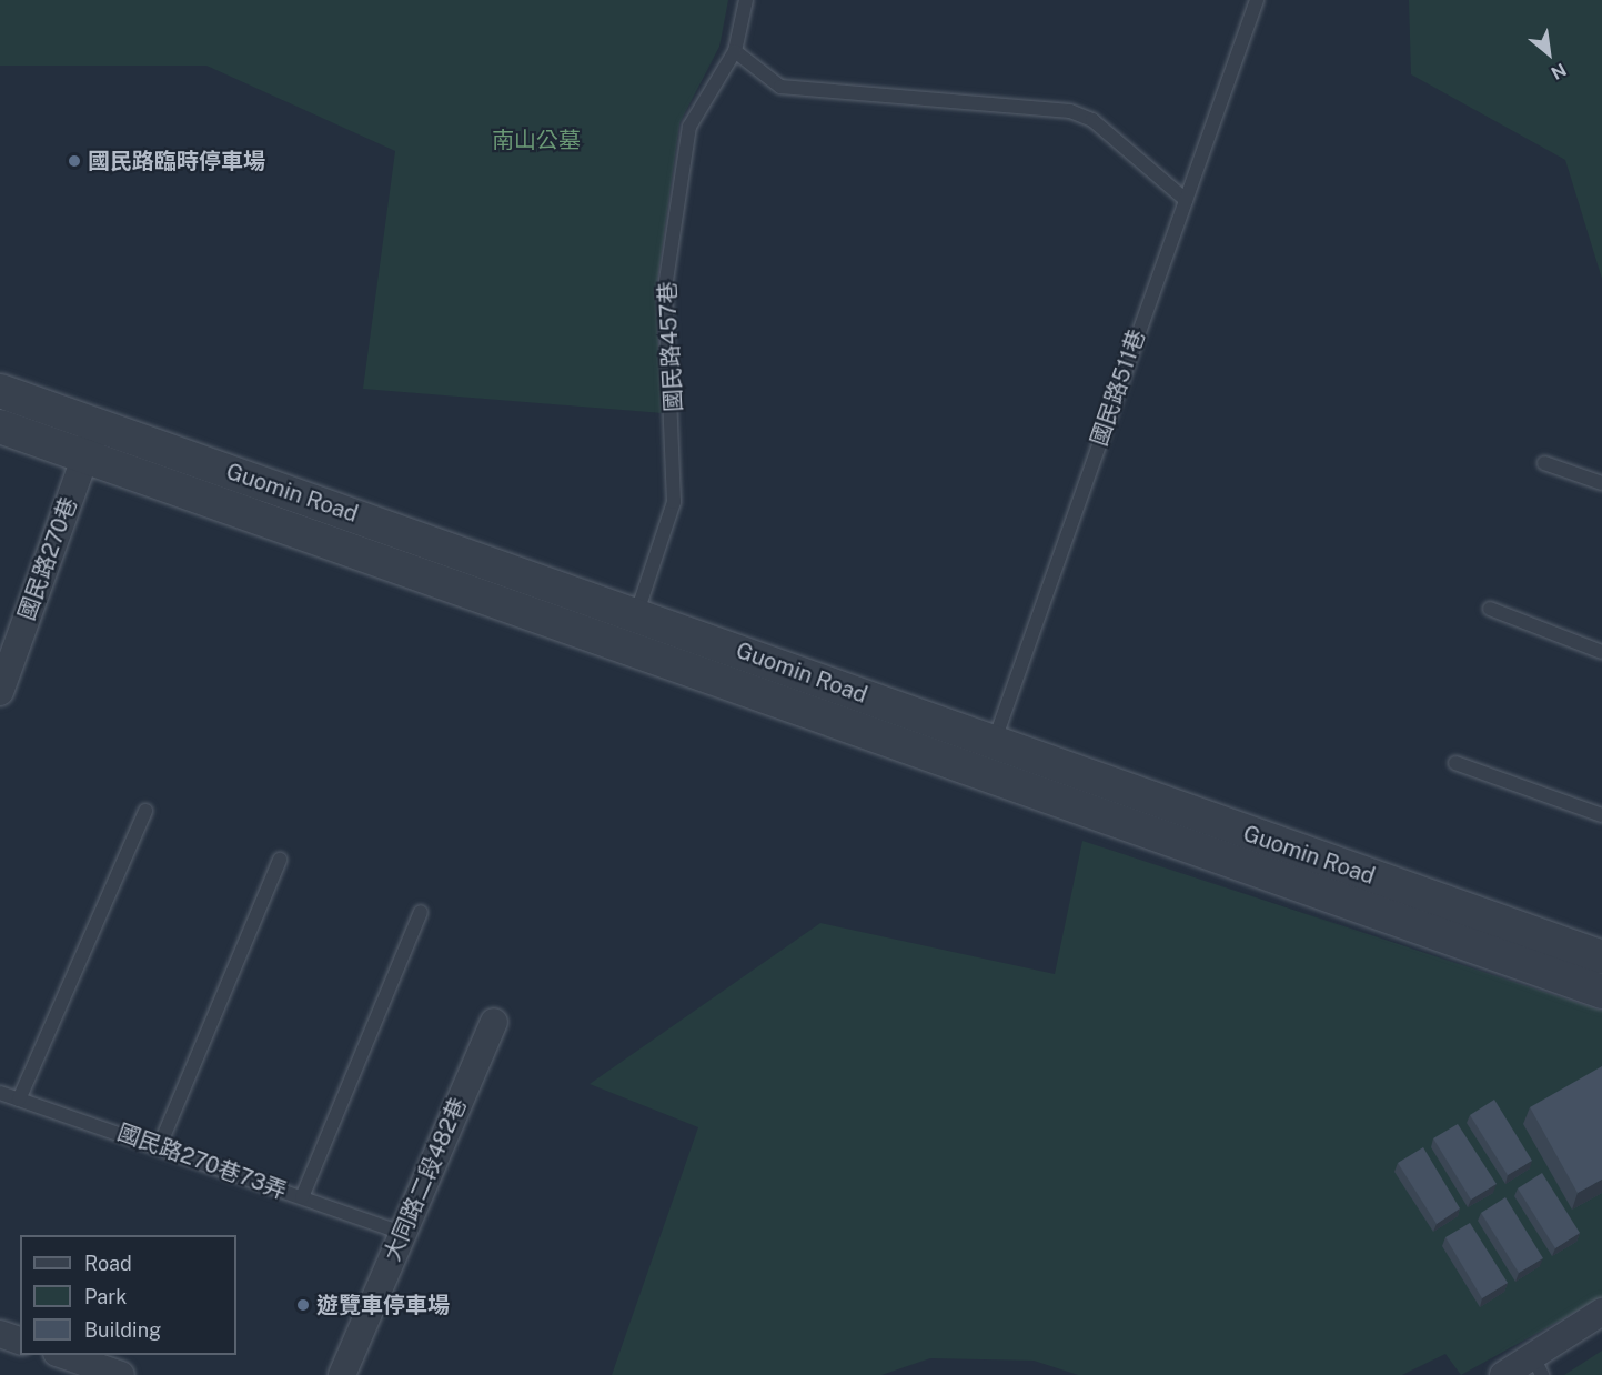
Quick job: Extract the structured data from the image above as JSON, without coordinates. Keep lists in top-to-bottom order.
{
  "streets": {
    "street": ["Guomin Road", "國民路270巷", "大同路二段482巷"],
    "lane": ["國民路457巷", "國民路511巷", "國民路270巷73弄"]
  },
  "crossings": [
    ["國民路457巷", "Guomin Road"],
    ["國民路511巷", "Guomin Road"],
    ["Guomin Road", "國民路270巷"],
    ["國民路270巷73弄", "大同路二段482巷"]
  ],
  "parks": ["南山公墓"],
  "places": ["國民路臨時停車場", "遊覽車停車場"],
  "legend": ["Road", "Park", "Building"],
  "north": "bottom right"
}
